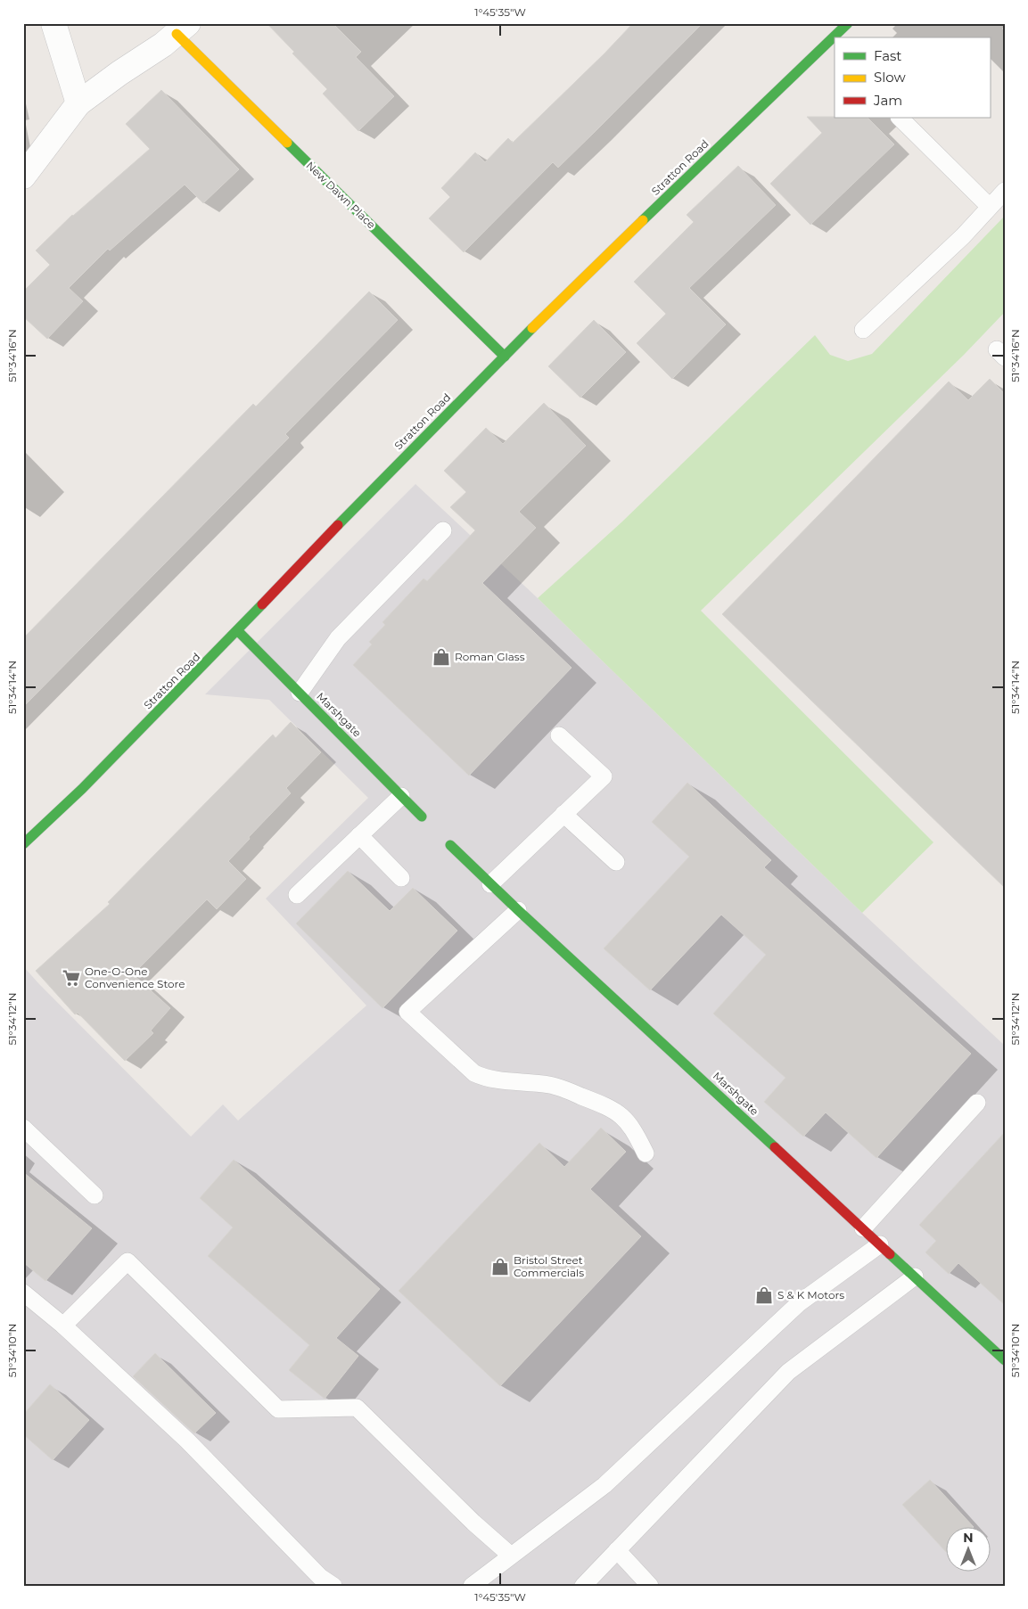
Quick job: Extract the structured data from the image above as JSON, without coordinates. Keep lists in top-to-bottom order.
{
  "streets": {
    "street": ["Stratton Road", "New Dawn Place", "Marshgate"]
  },
  "crossings": [
    ["Stratton Road", "New Dawn Place"],
    ["Stratton Road", "Marshgate"]
  ],
  "places": {
    "shop": ["Roman Glass", "Bristol Street Commercials", "S & K Motors"],
    "supermarket": ["One-O-One Convenience Store"]
  },
  "legend": ["Fast", "Slow", "Jam"],
  "north": "top",
  "coordinates": [
    "1°45'35\"W",
    "51°34'16\"N",
    "51°34'14\"N",
    "51°34'12\"N",
    "51°34'10\"N"
  ]
}
